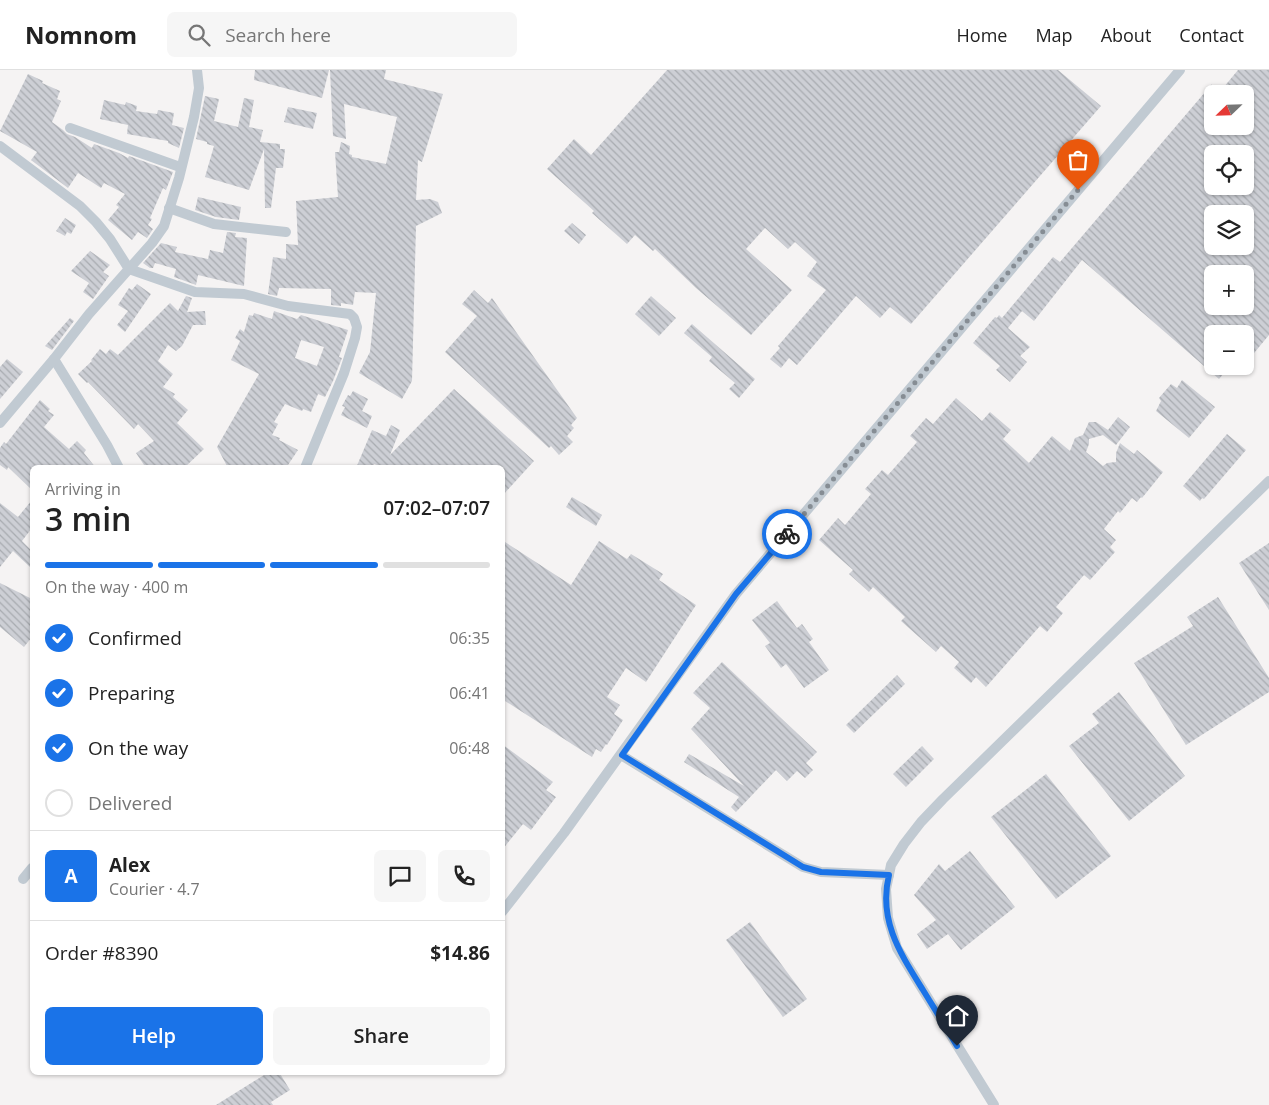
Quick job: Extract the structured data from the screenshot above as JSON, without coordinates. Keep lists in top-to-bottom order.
{
  "north": "bottom left",
  "page": {
    "header": "Nomnom",
    "search": "Search here",
    "nav": [
      "Home",
      "Map",
      "About",
      "Contact"
    ],
    "map_buttons": ["+", "−"],
    "heading": ["3 min", "Arriving in", "07:02–07:07"],
    "panel": [
      "Alex",
      "Courier · 4.7",
      "Order #8390",
      "$14.86"
    ],
    "bar": "On the way · 400 m",
    "list": [
      ["Confirmed", "06:35"],
      ["Preparing", "06:41"],
      ["On the way", "06:48"],
      "Delivered"
    ],
    "round": "A",
    "buttons": ["Help", "Share"]
  }
}
